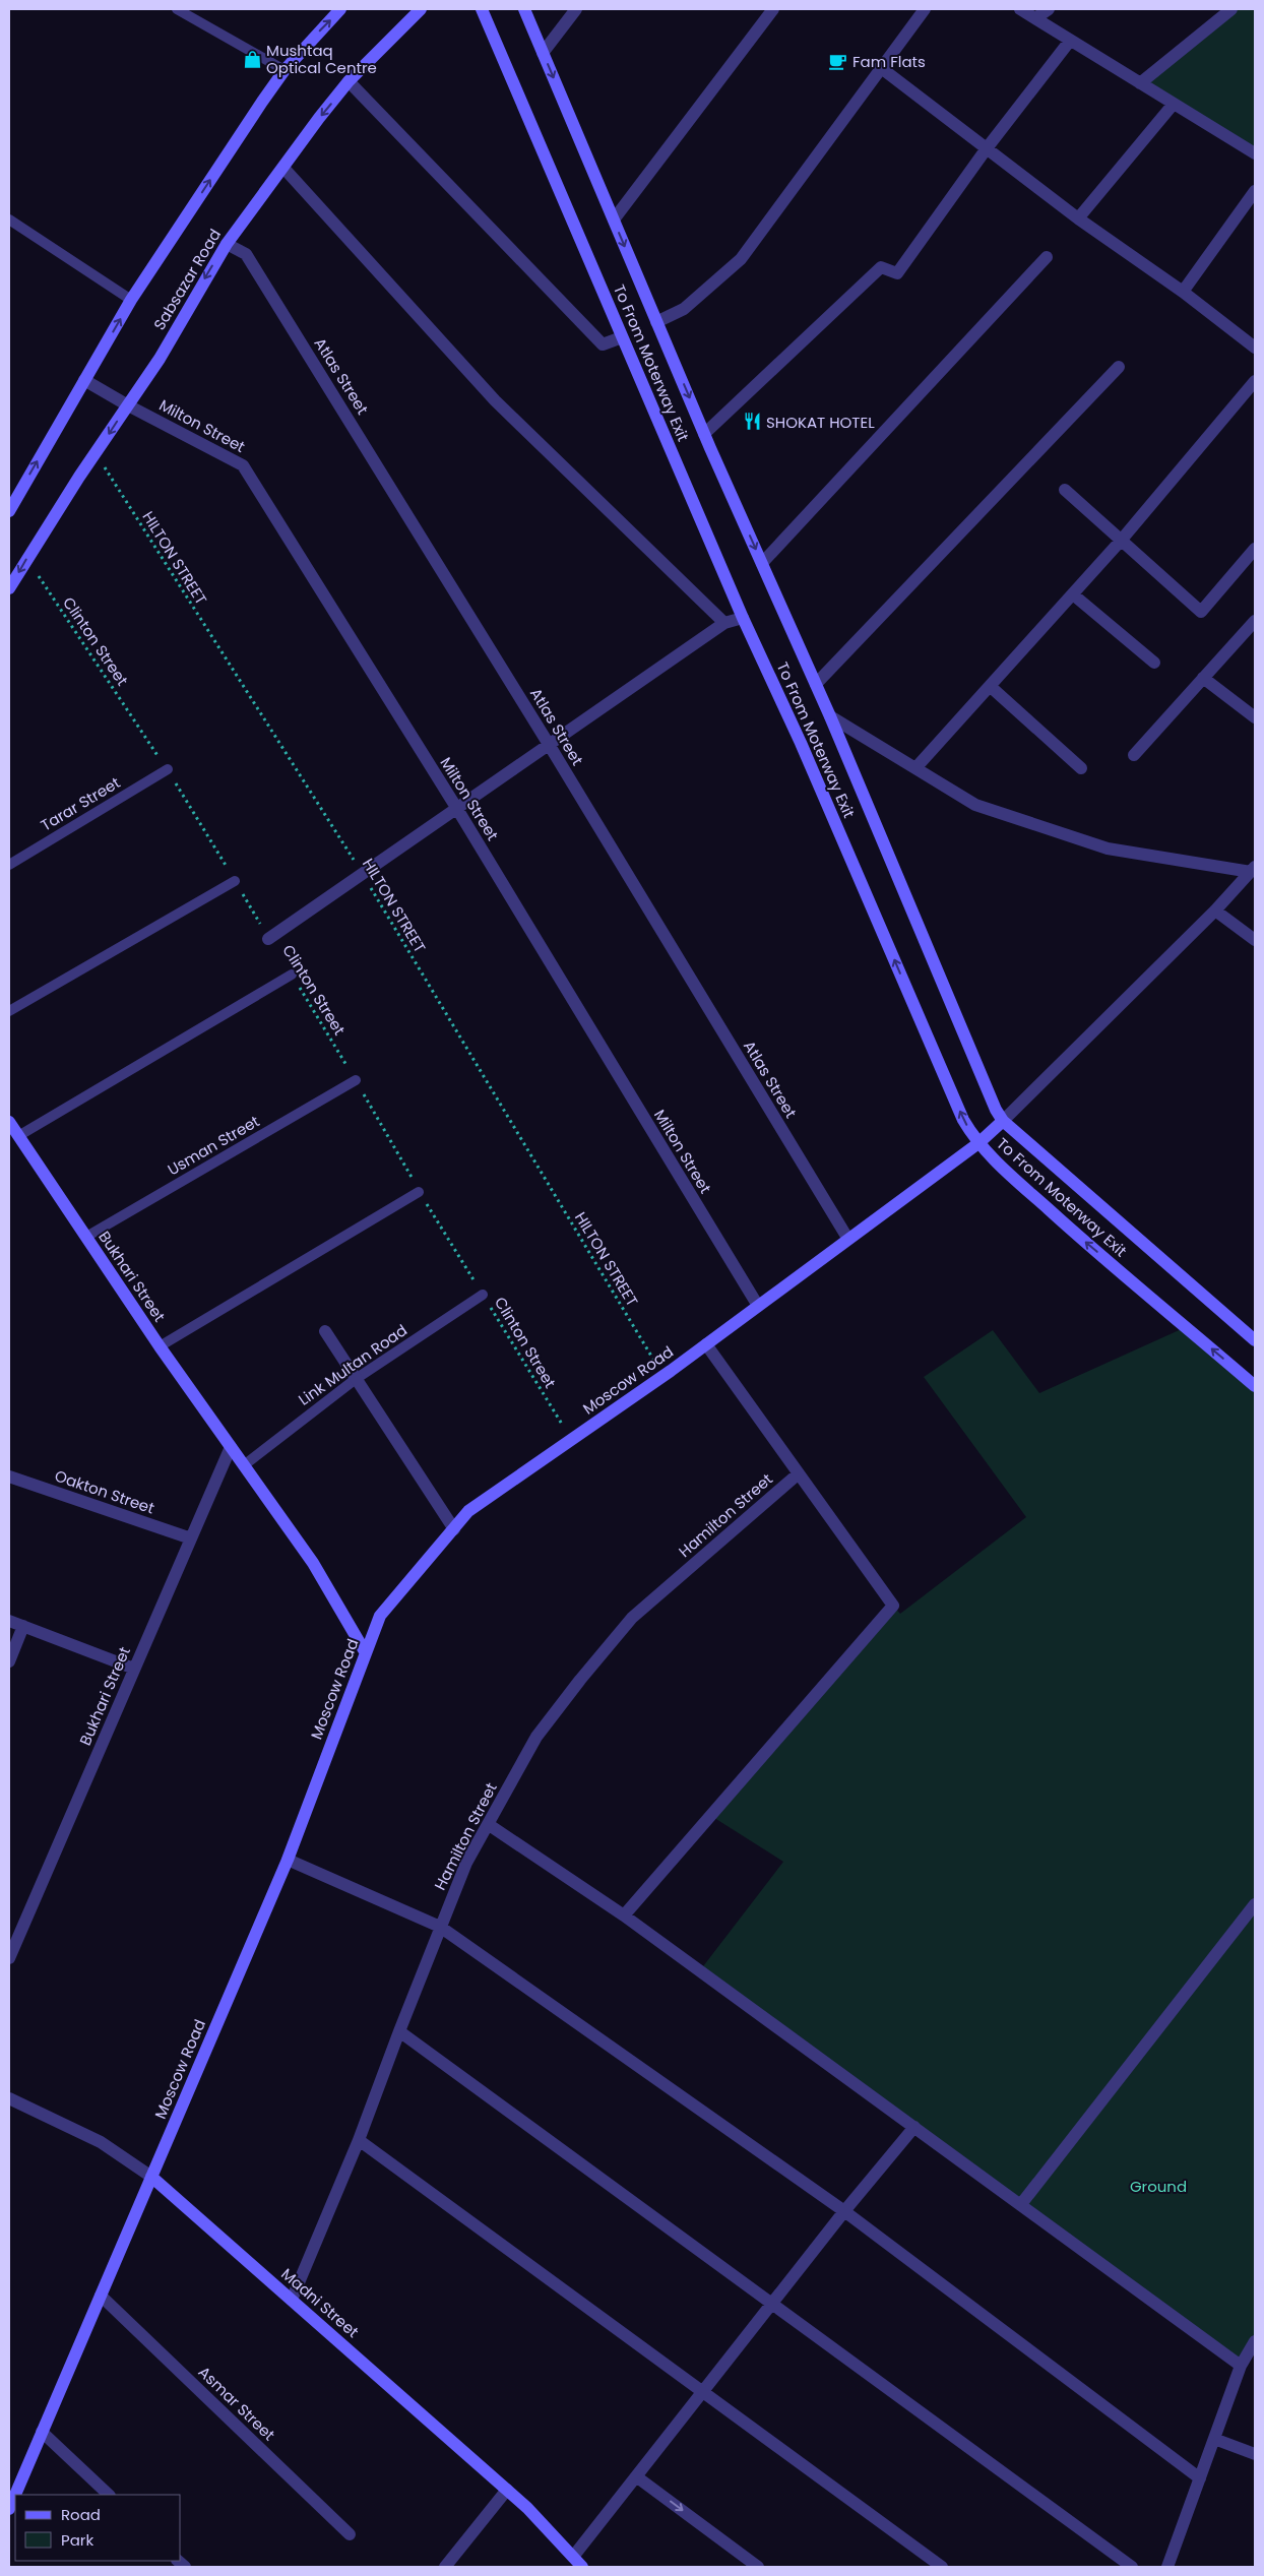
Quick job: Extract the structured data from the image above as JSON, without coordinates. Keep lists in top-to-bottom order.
{
  "streets": {
    "main road": [
      "Sabsazar Road",
      "To From Moterway Exit",
      "Bukhari Street",
      "Moscow Road",
      "Madni Street"
    ],
    "street": [
      "Atlas Street",
      "Milton Street",
      "Oakton Street",
      "Hamilton Street",
      "Asmar Street"
    ],
    "lane": ["Tarar Street", "Usman Street", "Link Multan Road"],
    "path": ["HILTON STREET", "Clinton Street"]
  },
  "crossings": [
    ["Sabsazar Road", "Atlas Street"],
    ["Sabsazar Road", "Milton Street"],
    ["Sabsazar Road", "HILTON STREET"],
    ["Sabsazar Road", "Clinton Street"],
    ["To From Moterway Exit", "Moscow Road"],
    ["Atlas Street", "Moscow Road"],
    ["Milton Street", "Moscow Road"],
    ["HILTON STREET", "Moscow Road"],
    ["Clinton Street", "Tarar Street"],
    ["Clinton Street", "Usman Street"],
    ["Clinton Street", "Link Multan Road"],
    ["Clinton Street", "Moscow Road"],
    ["Usman Street", "Bukhari Street"],
    ["Bukhari Street", "Link Multan Road"],
    ["Bukhari Street", "Moscow Road"],
    ["Bukhari Street", "Oakton Street"],
    ["Moscow Road", "Madni Street"],
    ["Moscow Road", "Asmar Street"],
    ["Hamilton Street", "Madni Street"]
  ],
  "parks": ["Ground"],
  "places": {
    "shop": ["Mushtaq Optical Centre"],
    "cafe": ["Fam Flats"],
    "restaurant": ["SHOKAT HOTEL"]
  },
  "legend": ["Road", "Park"]
}
